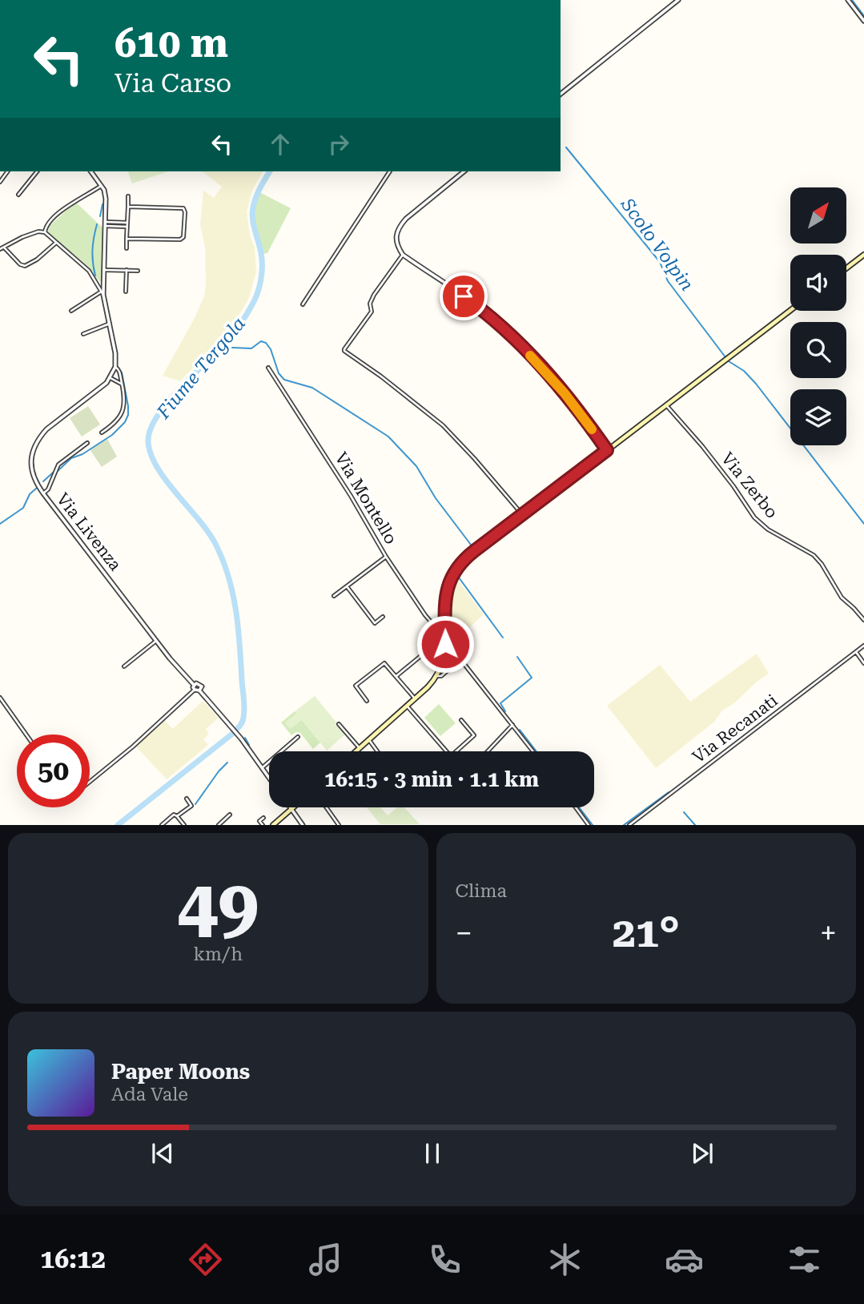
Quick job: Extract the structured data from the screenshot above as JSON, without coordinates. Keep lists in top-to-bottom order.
{
  "streets": {
    "street": [
      "Via Zerbo",
      "Via Montello",
      "Via Livenza",
      "Via Recanati"
    ]
  },
  "water": ["Scolo Volpin", "Fiume Tergola"],
  "north": "top right",
  "page": {
    "turn": ["610 m", "Via Carso"],
    "limit": "50",
    "trip": "16:15 · 3 min · 1.1 km",
    "tile": [
      ["49", "km/h"],
      "Clima"
    ],
    "heat": ["−", "21°", "+"],
    "song": ["Paper Moons", "Ada Vale"],
    "tabs": "16:12"
  }
}
